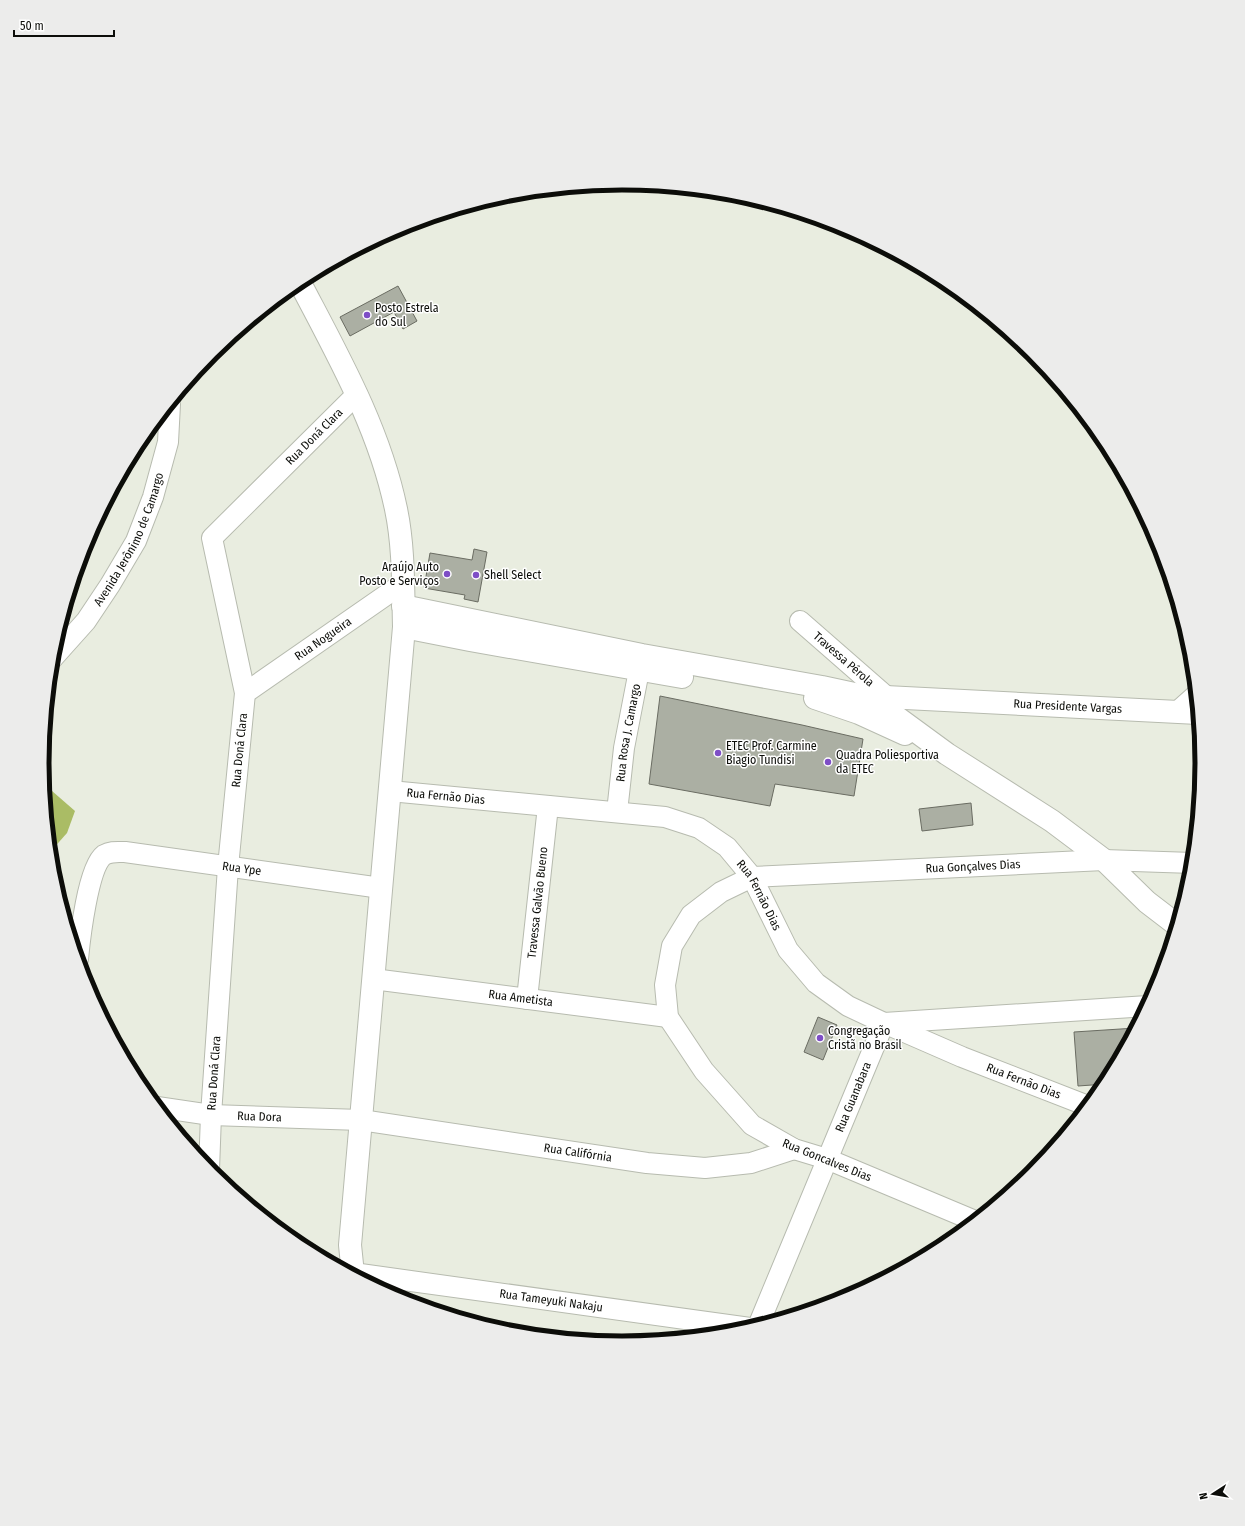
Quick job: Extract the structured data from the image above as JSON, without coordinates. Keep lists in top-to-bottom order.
{
  "streets": {
    "main road": ["Rua Presidente Vargas"],
    "street": [
      "Rua Doná Clara",
      "Avenida Jerônimo de Camargo",
      "Rua Nogueira",
      "Travessa Pérola",
      "Rua Rosa J. Camargo",
      "Rua Fernão Dias",
      "Rua Gonçalves Dias",
      "Rua Ype",
      "Travessa Galvão Bueno",
      "Rua Ametista",
      "Rua Guanabara",
      "Rua Dora",
      "Rua Califórnia",
      "Rua Goncalves Dias",
      "Rua Tameyuki Nakaju"
    ]
  },
  "crossings": [
    ["Rua Doná Clara", "Rua Nogueira"],
    ["Rua Doná Clara", "Rua Ype"],
    ["Rua Doná Clara", "Rua Dora"],
    ["Travessa Pérola", "Rua Presidente Vargas"],
    ["Rua Rosa J. Camargo", "Rua Fernão Dias"],
    ["Rua Fernão Dias", "Rua Gonçalves Dias"],
    ["Rua Fernão Dias", "Travessa Galvão Bueno"],
    ["Rua Fernão Dias", "Rua Guanabara"],
    ["Rua Fernão Dias", "Rua Goncalves Dias"],
    ["Rua Gonçalves Dias", "Rua Goncalves Dias"],
    ["Travessa Galvão Bueno", "Rua Ametista"],
    ["Rua Ametista", "Rua Goncalves Dias"],
    ["Rua Guanabara", "Rua Goncalves Dias"],
    ["Rua Dora", "Rua Califórnia"],
    ["Rua Califórnia", "Rua Goncalves Dias"]
  ],
  "places": [
    "Posto Estrela do Sul",
    "Araújo Auto Posto e Serviços",
    "Shell Select",
    "ETEC Prof. Carmine Biagio Tundisi",
    "Quadra Poliesportiva da ETEC",
    "Congregação Cristã no Brasil"
  ],
  "scale_bar": "50 m",
  "north": "left"
}
